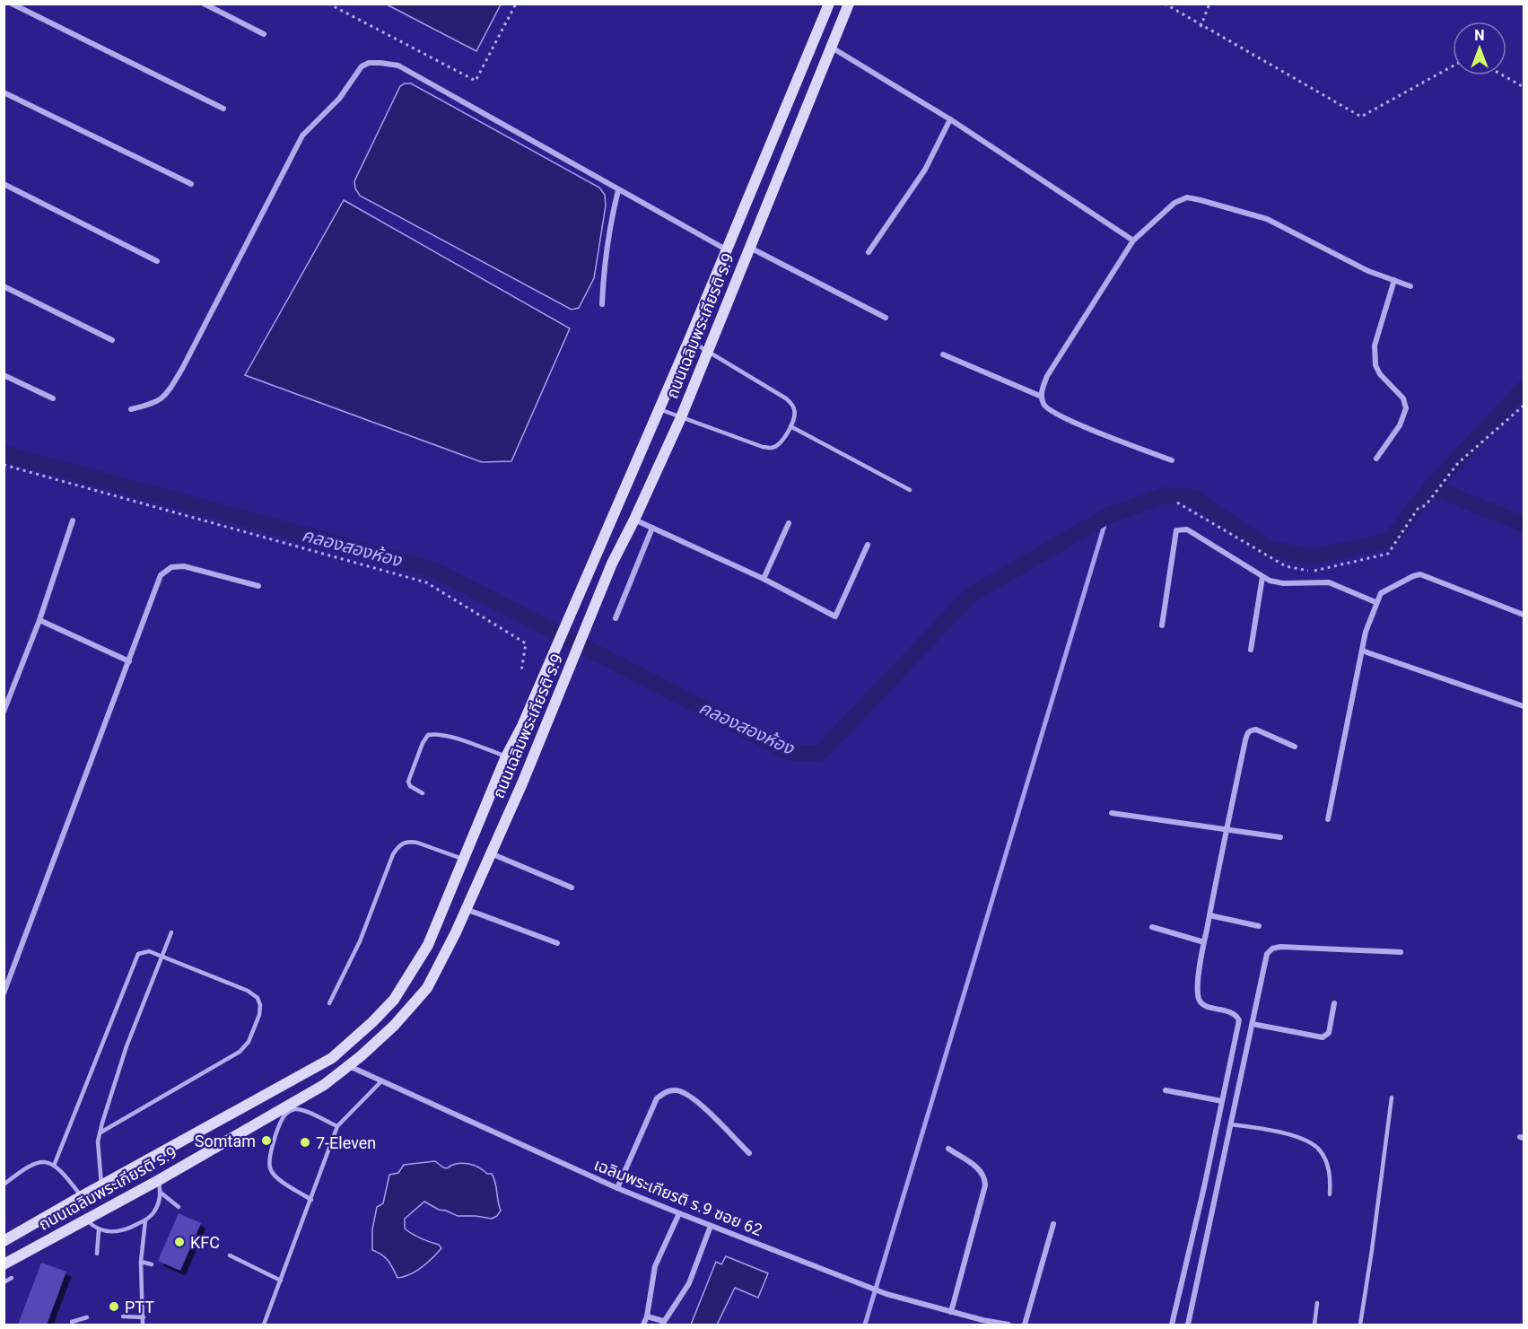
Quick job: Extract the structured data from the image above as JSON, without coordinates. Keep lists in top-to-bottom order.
{
  "streets": {
    "main road": ["ถนนเฉลิมพระเกียรติ ร.9"],
    "street": ["เฉลิมพระเกียรติ ร.9 ซอย 62"]
  },
  "crossings": [
    ["ถนนเฉลิมพระเกียรติ ร.9", "เฉลิมพระเกียรติ ร.9 ซอย 62"]
  ],
  "water": ["คลองสองห้อง"],
  "places": [
    "Somtam",
    "7-Eleven",
    "KFC",
    "PTT"
  ],
  "north": "top"
}
